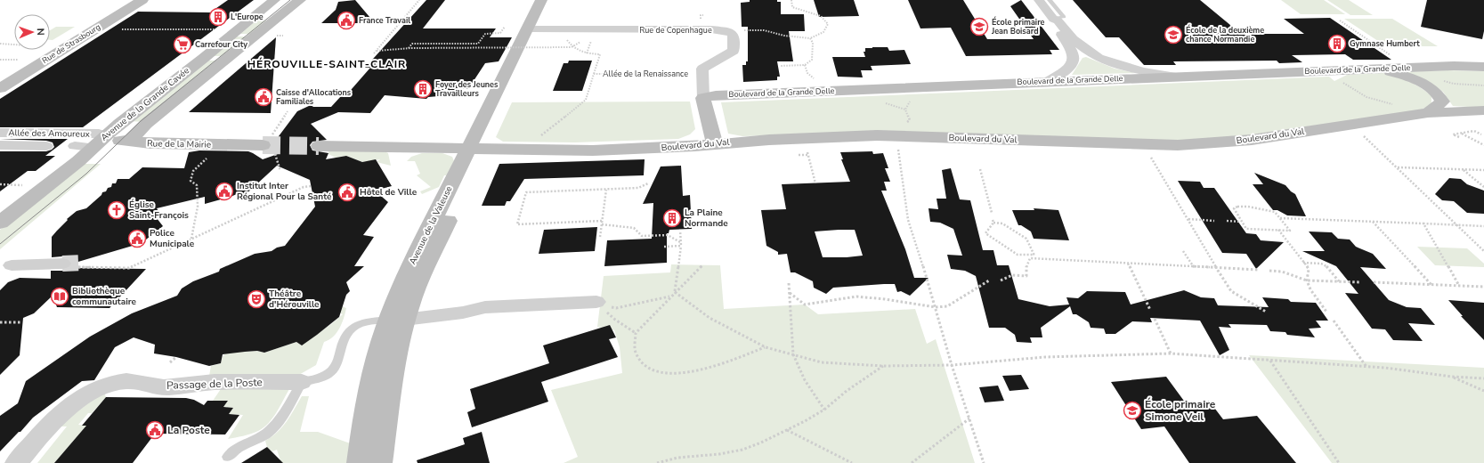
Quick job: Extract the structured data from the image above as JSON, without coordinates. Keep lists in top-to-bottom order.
{
  "streets": {
    "street": [
      "Rue de Copenhague",
      "Rue de Strasbourg",
      "Boulevard de la Grande Delle",
      "Avenue de la Grande Cavée",
      "Allée des Amoureux",
      "Boulevard du Val",
      "Rue de la Mairie",
      "Avenue de la Valeuse",
      "Passage de la Poste"
    ],
    "path": ["Allée de la Renaissance"]
  },
  "crossings": [
    ["Rue de Copenhague", "Avenue de la Valeuse"],
    ["Avenue de la Grande Cavée", "Allée des Amoureux"],
    ["Avenue de la Grande Cavée", "Rue de la Mairie"],
    ["Allée des Amoureux", "Rue de la Mairie"],
    ["Boulevard du Val", "Avenue de la Valeuse"],
    ["Avenue de la Valeuse", "Passage de la Poste"]
  ],
  "districts": ["HÉROUVILLE-SAINT-CLAIR"],
  "places": {
    "building": [
      "L'Europe",
      "Gymnase Humbert",
      "Foyer des Jeunes Travailleurs",
      "La Plaine Normande"
    ],
    "public building": [
      "France Travail",
      "Caisse d'Allocations Familiales",
      "Institut Inter Régional Pour la Santé",
      "Hôtel de Ville",
      "Police Municipale",
      "La Poste"
    ],
    "school or university": ["École primaire Jean Boisard", "École de la deuxième chance Normandie", "École primaire Simone Veil"],
    "supermarket": ["Carrefour City"],
    "church": ["Église Saint-François"],
    "library": ["Bibliothèque communautaire"],
    "theatre": ["Théâtre d'Hérouville"]
  },
  "north": "right"
}
